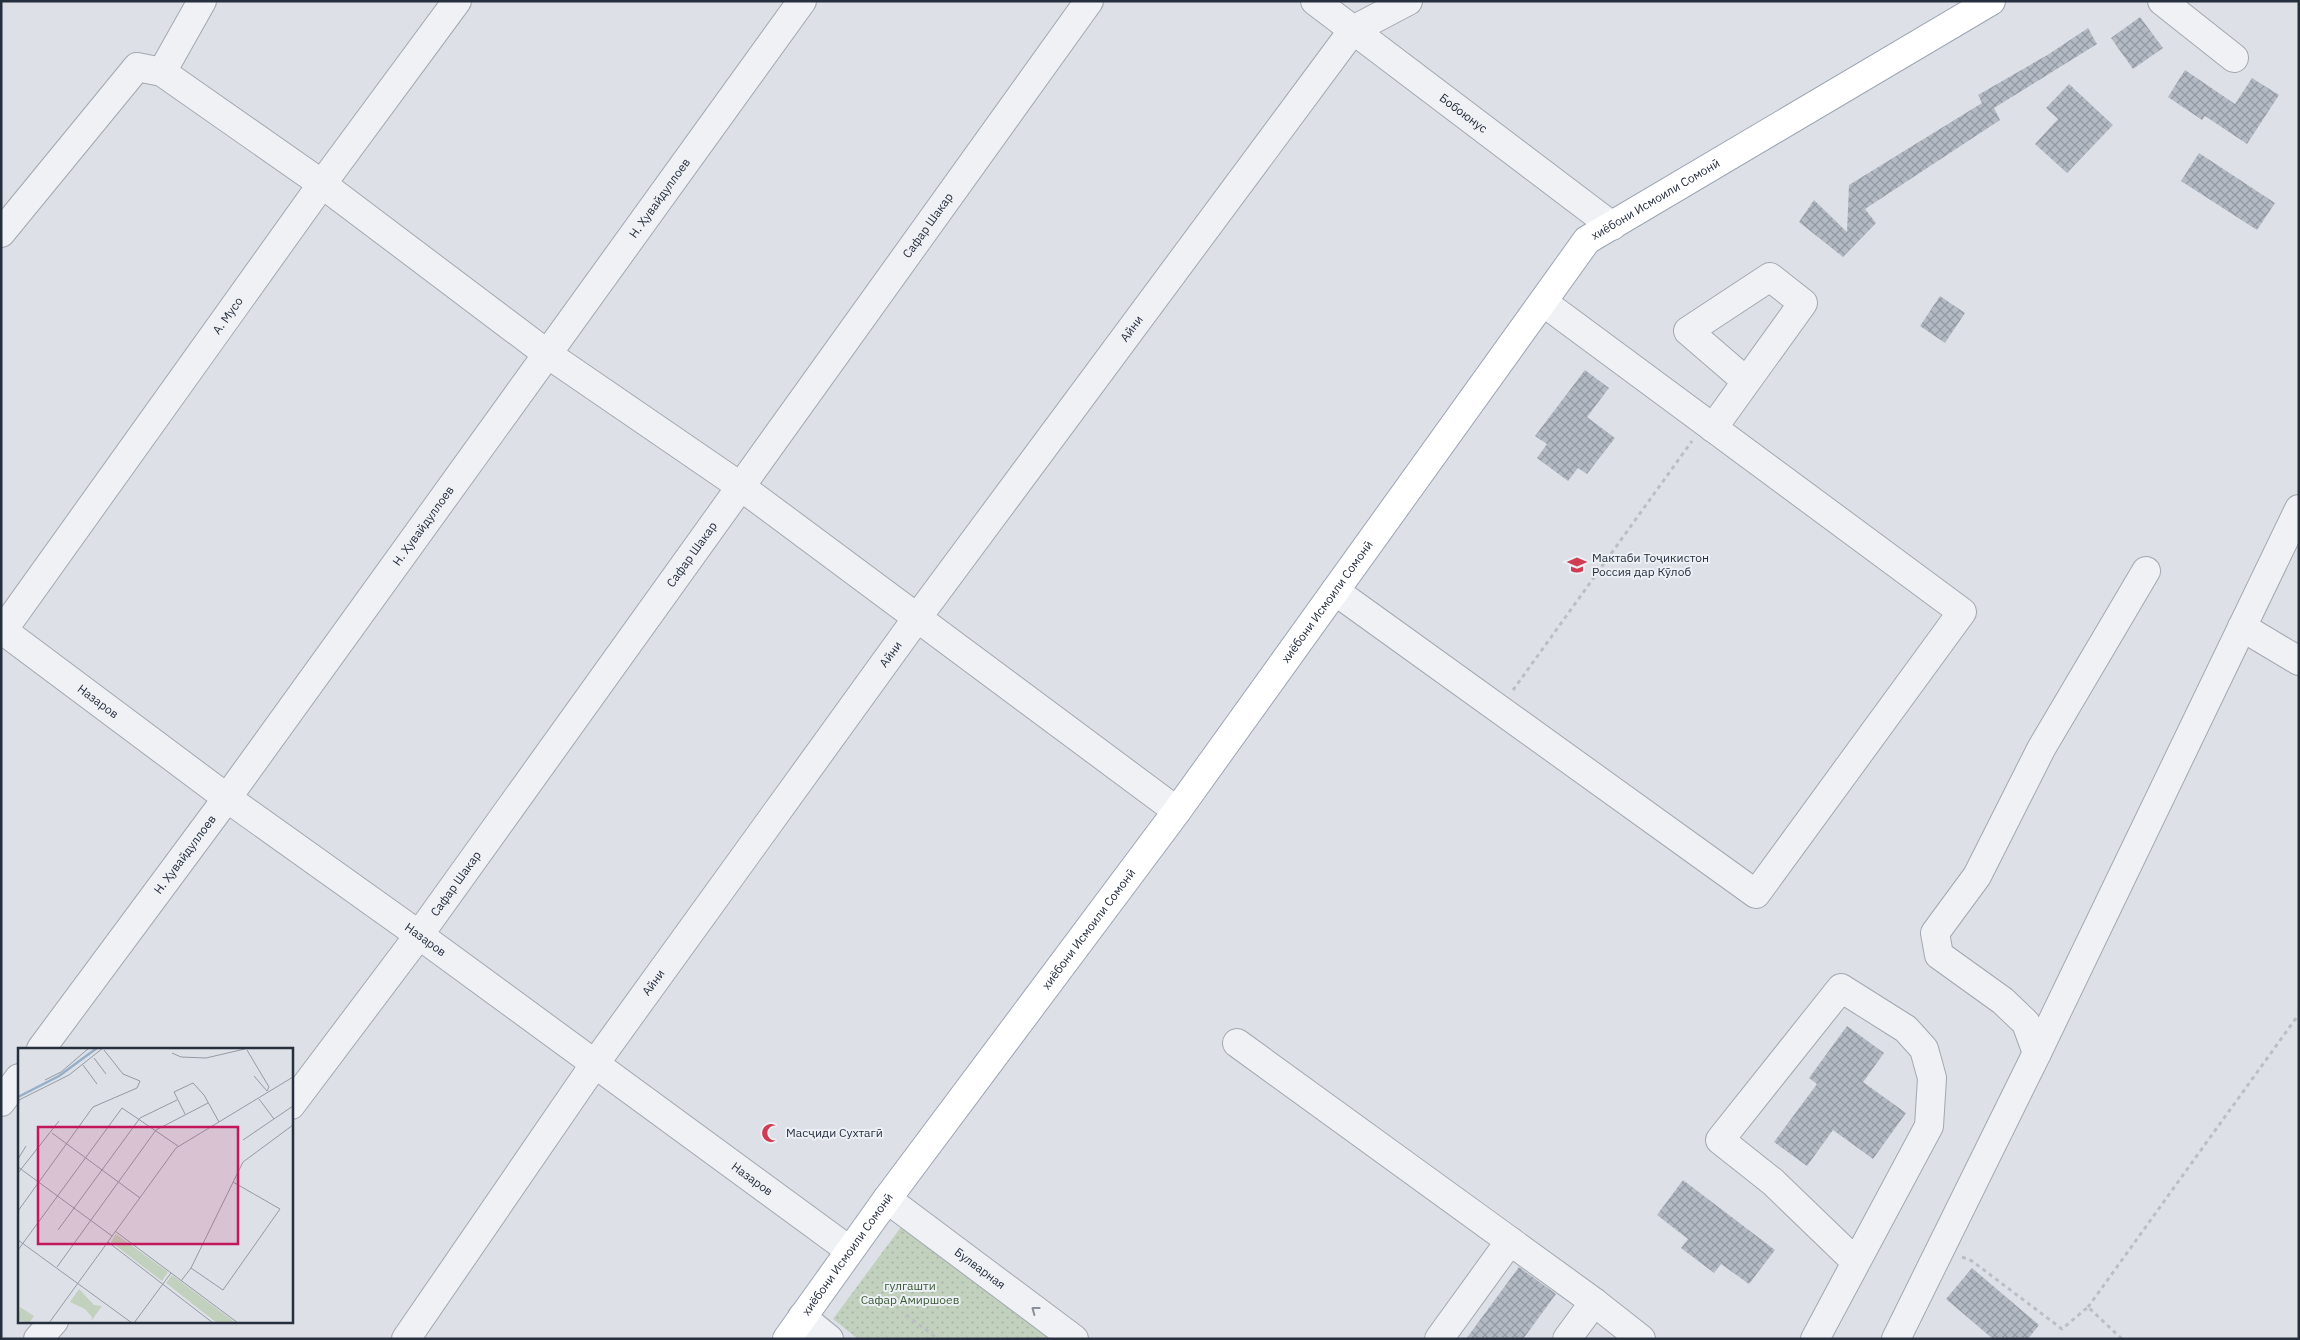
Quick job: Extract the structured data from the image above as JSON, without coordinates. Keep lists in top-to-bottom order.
{
  "streets": {
    "main road": ["хиёбони Исмоили Сомонӣ"],
    "street": [
      "Бобоюнус",
      "Н. Ҳувайдуллоев",
      "Сафар Шакар",
      "А. Мусо",
      "Айни",
      "Назаров",
      "Булварная"
    ]
  },
  "crossings": [
    ["Бобоюнус", "хиёбони Исмоили Сомонӣ"],
    ["Бобоюнус", "Айни"],
    ["Н. Ҳувайдуллоев", "Назаров"],
    ["хиёбони Исмоили Сомонӣ", "Назаров"],
    ["хиёбони Исмоили Сомонӣ", "Булварная"],
    ["Сафар Шакар", "Назаров"],
    ["А. Мусо", "Назаров"],
    ["Айни", "Назаров"]
  ],
  "one_way": ["Булварная"],
  "parks": ["гулгашти Сафар Амиршоев"],
  "places": {
    "school or university": ["Мактаби Тоҷикистон Россия дар Кӯлоб"],
    "mosque": ["Масҷиди Сухтагӣ"]
  }
}
